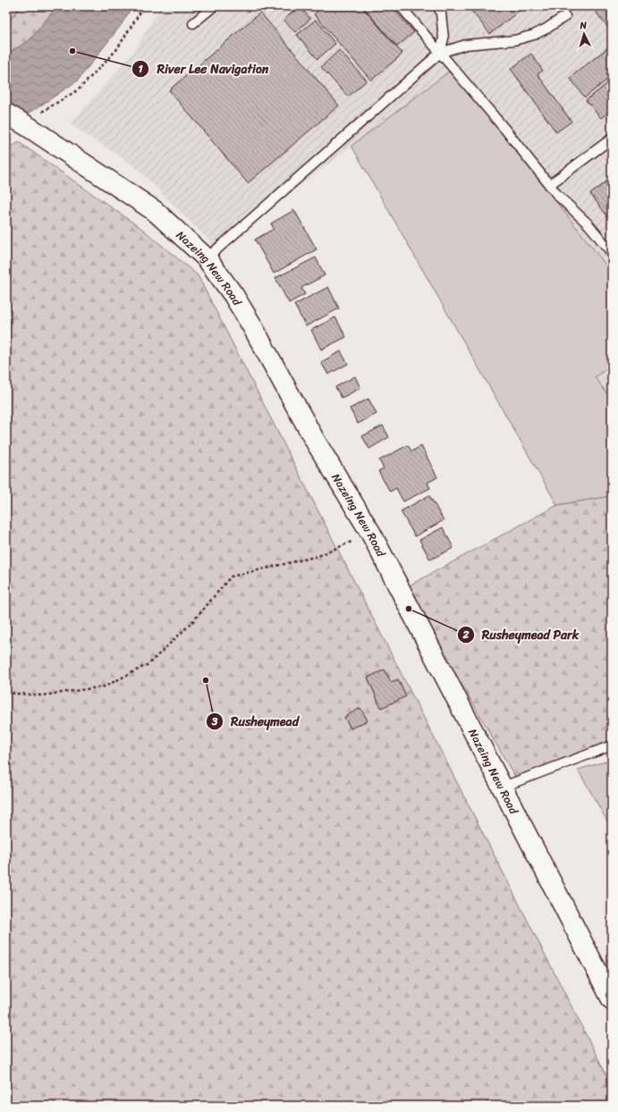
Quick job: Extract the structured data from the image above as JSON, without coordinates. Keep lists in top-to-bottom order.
{
  "streets": {
    "main road": ["Nazeing New Road"]
  },
  "places": ["River Lee Navigation", "Rusheymead Park", "Rusheymead"],
  "north": "top"
}
